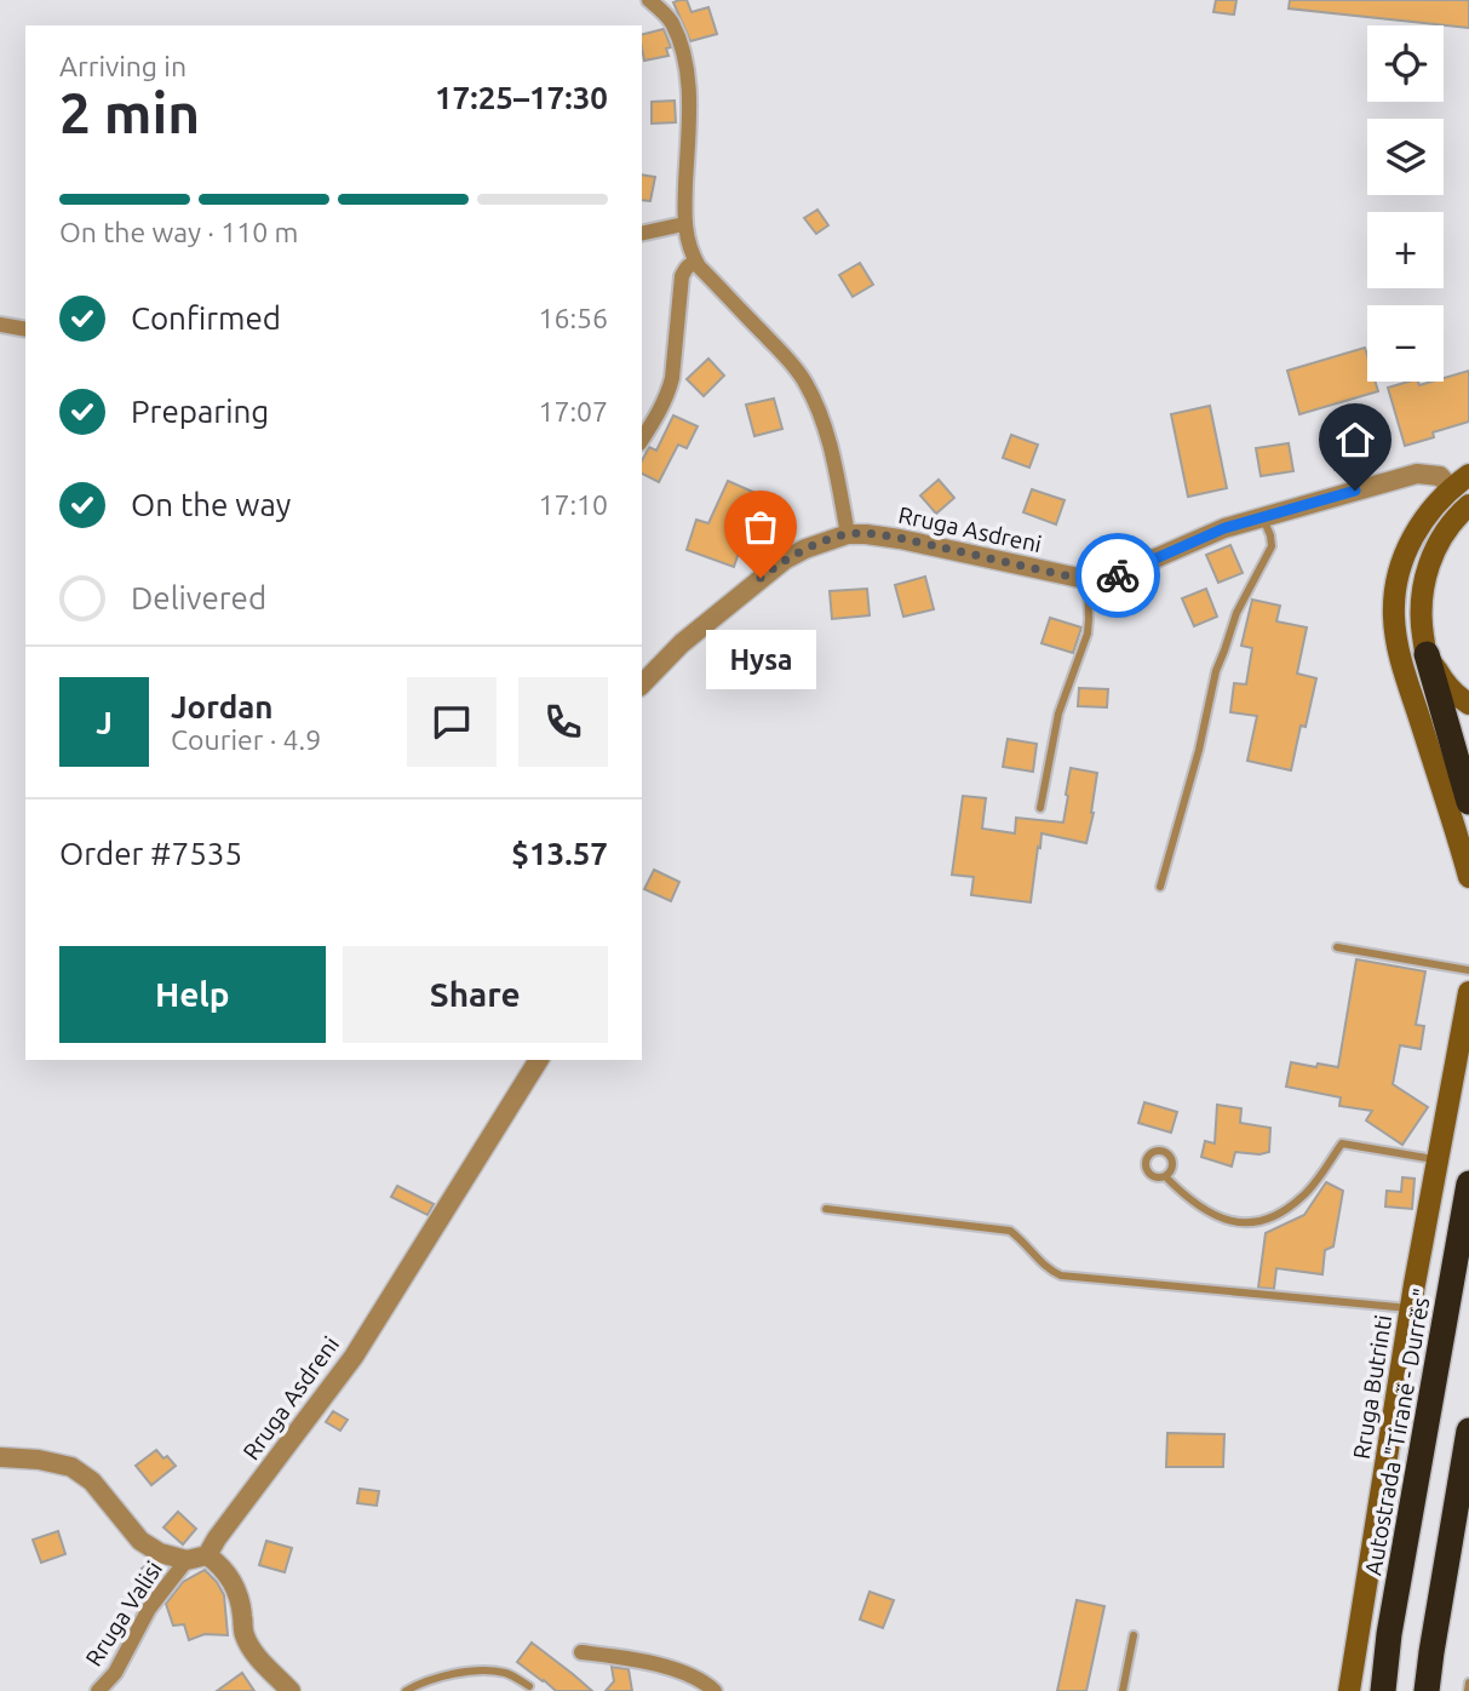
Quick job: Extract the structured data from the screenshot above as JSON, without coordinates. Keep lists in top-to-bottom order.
{
  "streets": {
    "highway": ["Autostrada \"Tiranë - Durrës\""],
    "main road": ["Rruga Butrinti"],
    "street": ["Rruga Asdreni", "Rruga Valisi"]
  },
  "places": ["Hysa"],
  "page": {
    "map_buttons": ["+", "−"],
    "heading": ["2 min", "Arriving in", "17:25–17:30"],
    "panel": [
      "Jordan",
      "Courier · 4.9",
      "Order #7535",
      "$13.57"
    ],
    "bar": "On the way · 110 m",
    "list": [
      ["Confirmed", "16:56"],
      ["Preparing", "17:07"],
      ["On the way", "17:10"],
      "Delivered"
    ],
    "bubble": "Hysa",
    "round": "J",
    "buttons": ["Help", "Share"]
  }
}
